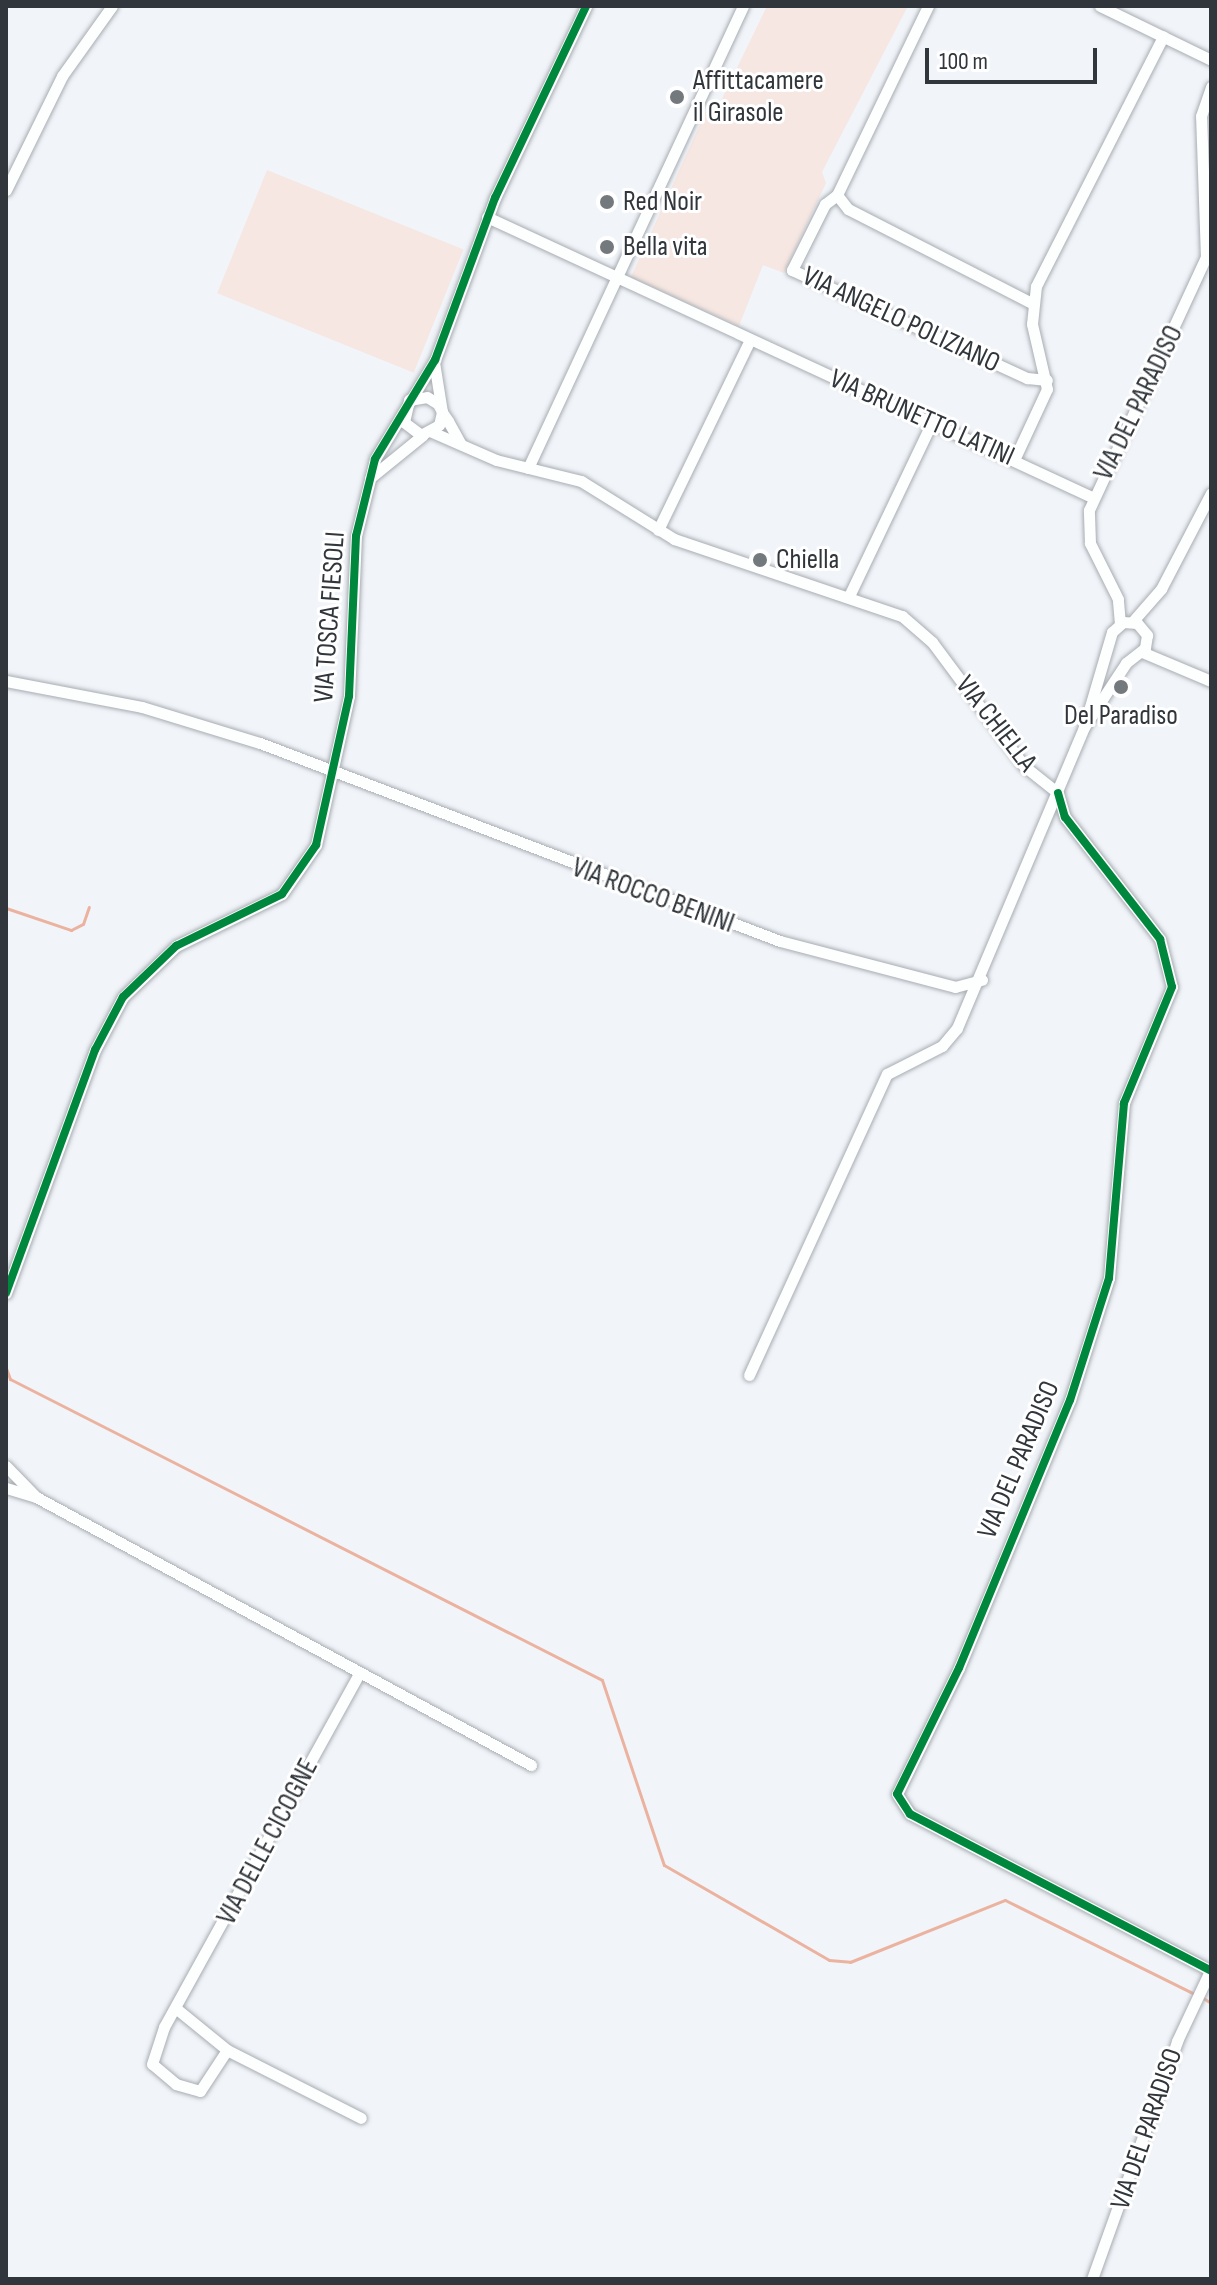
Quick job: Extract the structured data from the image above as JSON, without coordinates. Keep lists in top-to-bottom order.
{
  "streets": {
    "street": [
      "VIA ANGELO POLIZIANO",
      "VIA DEL PARADISO",
      "VIA BRUNETTO LATINI",
      "VIA TOSCA FIESOLI",
      "VIA CHIELLA",
      "VIA ROCCO BENINI",
      "VIA DELLE CICOGNE"
    ]
  },
  "crossings": [
    ["VIA DEL PARADISO", "VIA BRUNETTO LATINI"],
    ["VIA DEL PARADISO", "VIA CHIELLA"],
    ["VIA BRUNETTO LATINI", "VIA TOSCA FIESOLI"],
    ["VIA TOSCA FIESOLI", "VIA CHIELLA"],
    ["VIA TOSCA FIESOLI", "VIA ROCCO BENINI"],
    ["VIA CHIELLA", "VIA ROCCO BENINI"]
  ],
  "places": [
    "Affittacamere il Girasole",
    "Red Noir",
    "Bella vita",
    "Chiella",
    "Del Paradiso"
  ],
  "scale_bar": "100 m"
}
